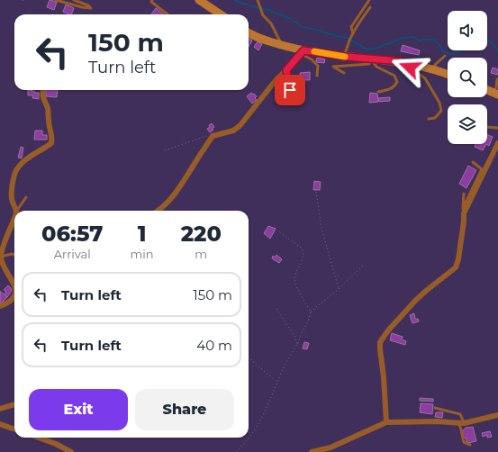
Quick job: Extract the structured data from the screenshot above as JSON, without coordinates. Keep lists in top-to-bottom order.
{
  "page": {
    "turn": ["150 m", "Turn left"],
    "eta": [
      "06:57",
      "Arrival",
      "1",
      "min",
      "220",
      "m"
    ],
    "list": [
      {
        "name": "Turn left",
        "value": "150 m"
      },
      {
        "name": "Turn left",
        "value": "40 m"
      }
    ],
    "buttons": ["Exit", "Share"]
  }
}
